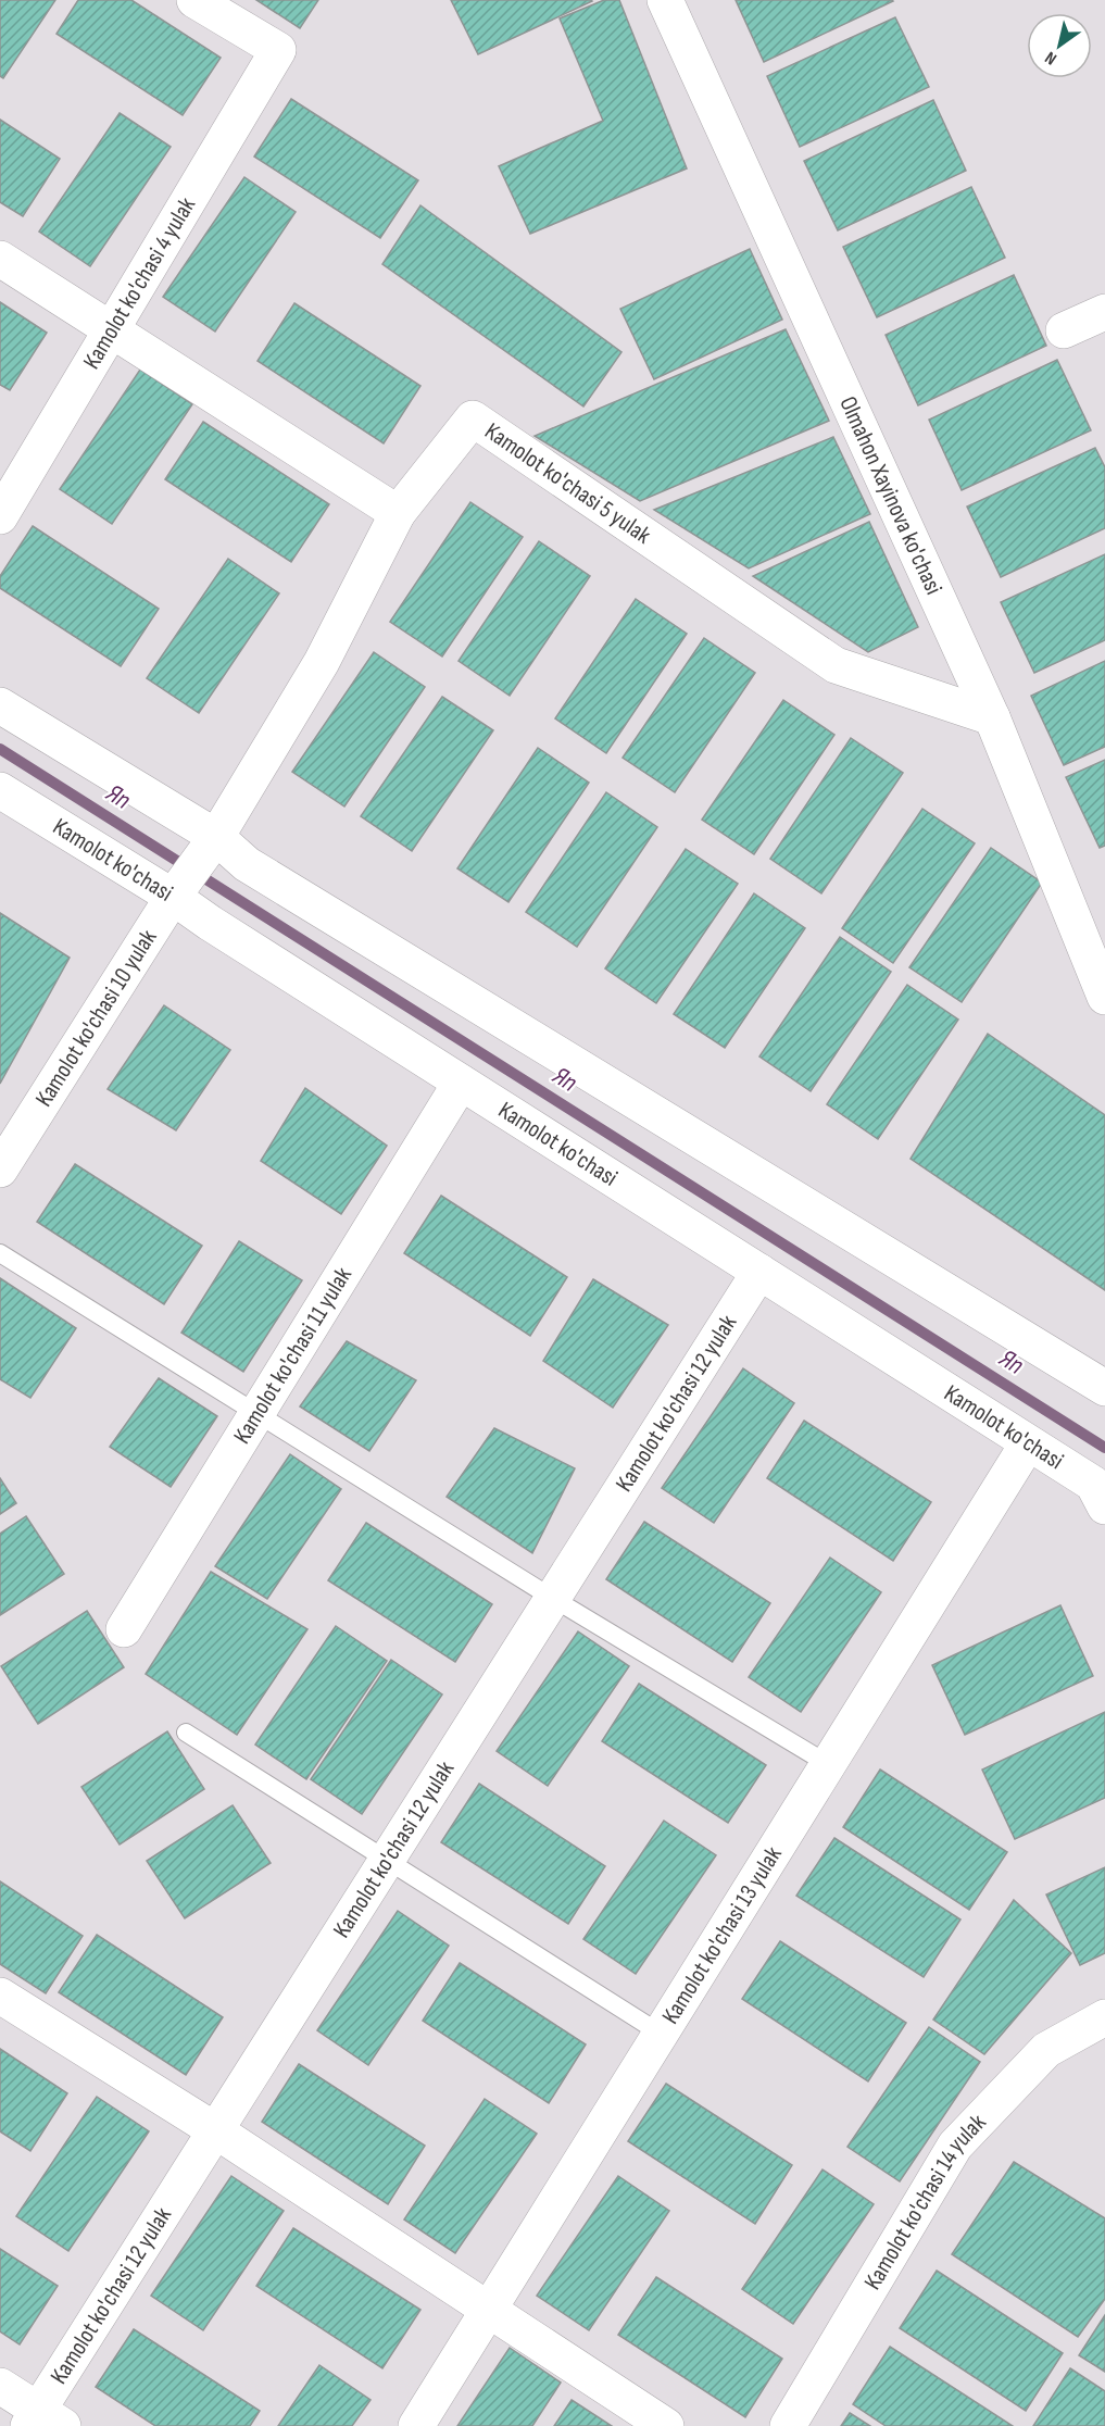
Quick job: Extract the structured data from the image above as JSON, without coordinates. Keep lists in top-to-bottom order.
{
  "streets": {
    "street": [
      "Kamolot ko'chasi 4 yulak",
      "Kamolot ko'chasi 5 yulak",
      "Olmahon Xayinova ko'chasi",
      "Kamolot ko'chasi",
      "Kamolot ko'chasi 10 yulak",
      "Kamolot ko'chasi 11 yulak",
      "Kamolot ko'chasi 12 yulak",
      "Kamolot ko'chasi 13 yulak",
      "Kamolot ko'chasi 14 yulak"
    ]
  },
  "crossings": [
    ["Kamolot ko'chasi 5 yulak", "Olmahon Xayinova ko'chasi"],
    ["Kamolot ko'chasi 5 yulak", "Kamolot ko'chasi 10 yulak"],
    ["Kamolot ko'chasi", "Kamolot ko'chasi 10 yulak"],
    ["Kamolot ko'chasi", "Kamolot ko'chasi 11 yulak"],
    ["Kamolot ko'chasi", "Kamolot ko'chasi 12 yulak"],
    ["Kamolot ko'chasi", "Kamolot ko'chasi 13 yulak"]
  ],
  "water": ["Яп"],
  "north": "bottom left"
}
